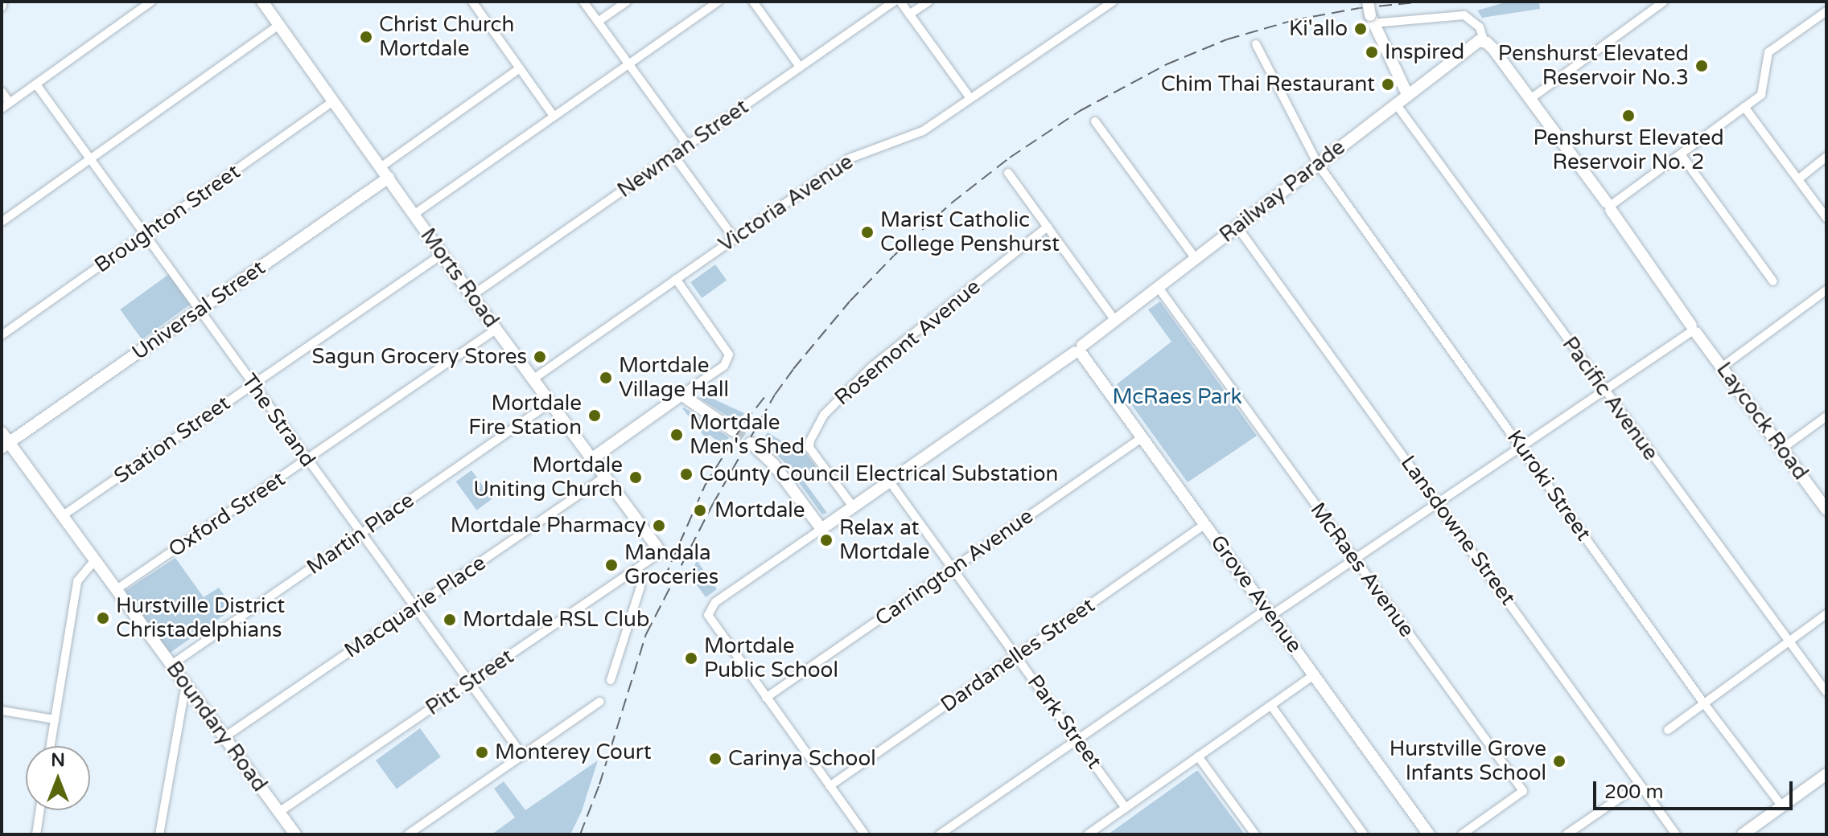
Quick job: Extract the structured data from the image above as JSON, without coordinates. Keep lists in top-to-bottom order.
{
  "streets": {
    "street": [
      "Newman Street",
      "Railway Parade",
      "Victoria Avenue",
      "Broughton Street",
      "Morts Road",
      "Universal Street",
      "Rosemont Avenue",
      "Pacific Avenue",
      "The Strand",
      "Laycock Road",
      "Station Street",
      "Kuroki Street",
      "Oxford Street",
      "Lansdowne Street",
      "Martin Place",
      "Carrington Avenue",
      "McRaes Avenue",
      "Grove Avenue",
      "Macquarie Place",
      "Dardanelles Street",
      "Pitt Street",
      "Park Street",
      "Boundary Road"
    ]
  },
  "crossings": [
    ["Newman Street", "Morts Road"],
    ["Railway Parade", "Rosemont Avenue"],
    ["Railway Parade", "Pacific Avenue"],
    ["Railway Parade", "Laycock Road"],
    ["Railway Parade", "Kuroki Street"],
    ["Railway Parade", "Lansdowne Street"],
    ["Railway Parade", "Carrington Avenue"],
    ["Railway Parade", "McRaes Avenue"],
    ["Railway Parade", "Grove Avenue"],
    ["Railway Parade", "Park Street"],
    ["Victoria Avenue", "Morts Road"],
    ["Broughton Street", "Morts Road"],
    ["Broughton Street", "The Strand"],
    ["Morts Road", "Universal Street"],
    ["Morts Road", "Station Street"],
    ["Morts Road", "Oxford Street"],
    ["Morts Road", "Martin Place"],
    ["Morts Road", "Macquarie Place"],
    ["Morts Road", "Pitt Street"],
    ["Universal Street", "The Strand"],
    ["Universal Street", "Boundary Road"],
    ["The Strand", "Station Street"],
    ["The Strand", "Oxford Street"],
    ["The Strand", "Martin Place"],
    ["The Strand", "Macquarie Place"],
    ["The Strand", "Pitt Street"],
    ["Station Street", "Boundary Road"],
    ["Oxford Street", "Boundary Road"],
    ["Martin Place", "Boundary Road"],
    ["Carrington Avenue", "Grove Avenue"],
    ["Carrington Avenue", "Park Street"],
    ["Grove Avenue", "Dardanelles Street"],
    ["Macquarie Place", "Boundary Road"],
    ["Dardanelles Street", "Park Street"],
    ["Pitt Street", "Boundary Road"]
  ],
  "parks": ["McRaes Park"],
  "places": [
    "Ki'allo",
    "Christ Church Mortdale",
    "Inspired",
    "Penshurst Elevated Reservoir No.3",
    "Chim Thai Restaurant",
    "Penshurst Elevated Reservoir No. 2",
    "Marist Catholic College Penshurst",
    "Sagun Grocery Stores",
    "Mortdale Village Hall",
    "Mortdale Fire Station",
    "Mortdale Men's Shed",
    "County Council Electrical Substation",
    "Mortdale Uniting Church",
    "Mortdale",
    "Mortdale Pharmacy",
    "Relax at Mortdale",
    "Mandala Groceries",
    "Hurstville District Christadelphians",
    "Mortdale RSL Club",
    "Mortdale Public School",
    "Monterey Court",
    "Carinya School",
    "Hurstville Grove Infants School"
  ],
  "scale_bar": "200 m",
  "north": "top"
}
